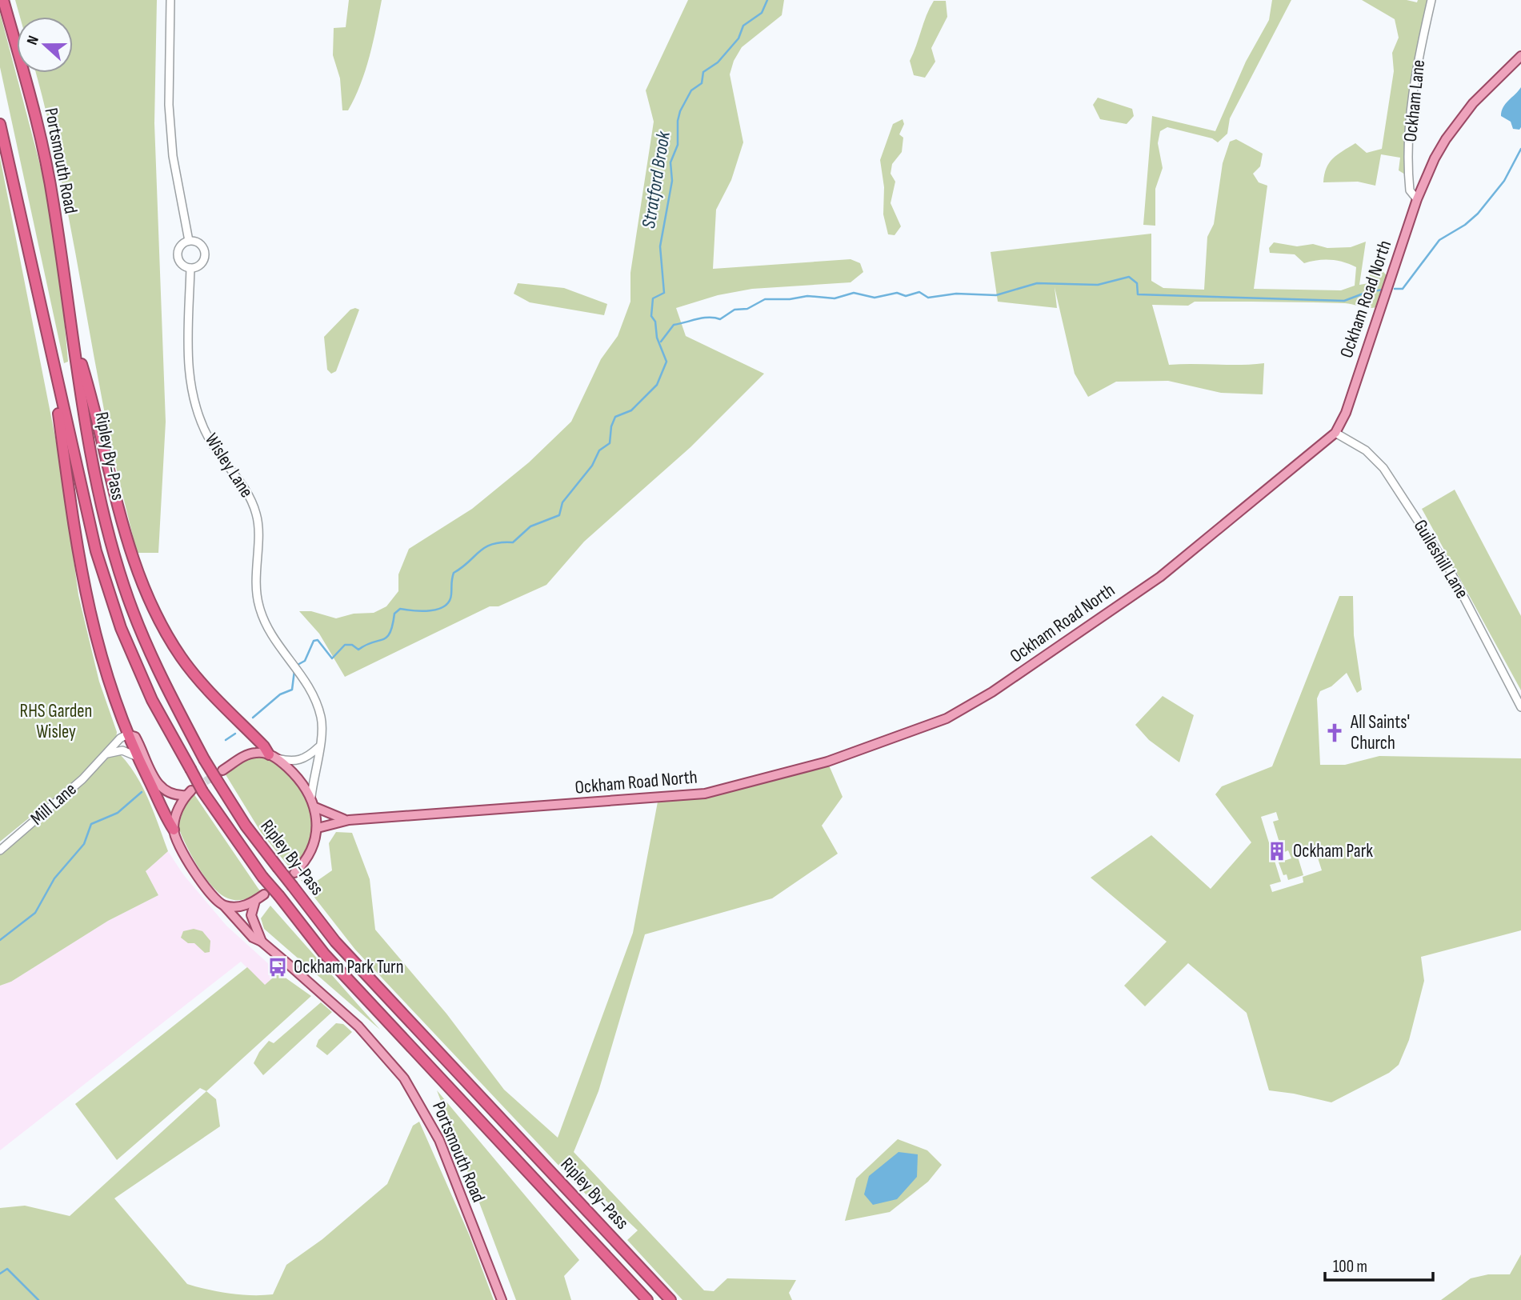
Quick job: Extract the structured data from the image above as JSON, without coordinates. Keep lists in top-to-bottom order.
{
  "streets": {
    "highway": ["Portsmouth Road", "Ripley By-Pass"],
    "main road": ["Ockham Road North"],
    "street": [
      "Ockham Lane",
      "Wisley Lane",
      "Guileshill Lane",
      "Mill Lane"
    ]
  },
  "crossings": [
    ["Ockham Lane", "Ockham Road North"],
    ["Portsmouth Road", "Ripley By-Pass"],
    ["Ockham Road North", "Guileshill Lane"]
  ],
  "water": ["Stratford Brook"],
  "parks": ["RHS Garden Wisley"],
  "places": {
    "church": ["All Saints' Church"],
    "building": ["Ockham Park"],
    "bus stop": ["Ockham Park Turn"]
  },
  "scale_bar": "100 m",
  "north": "left"
}
